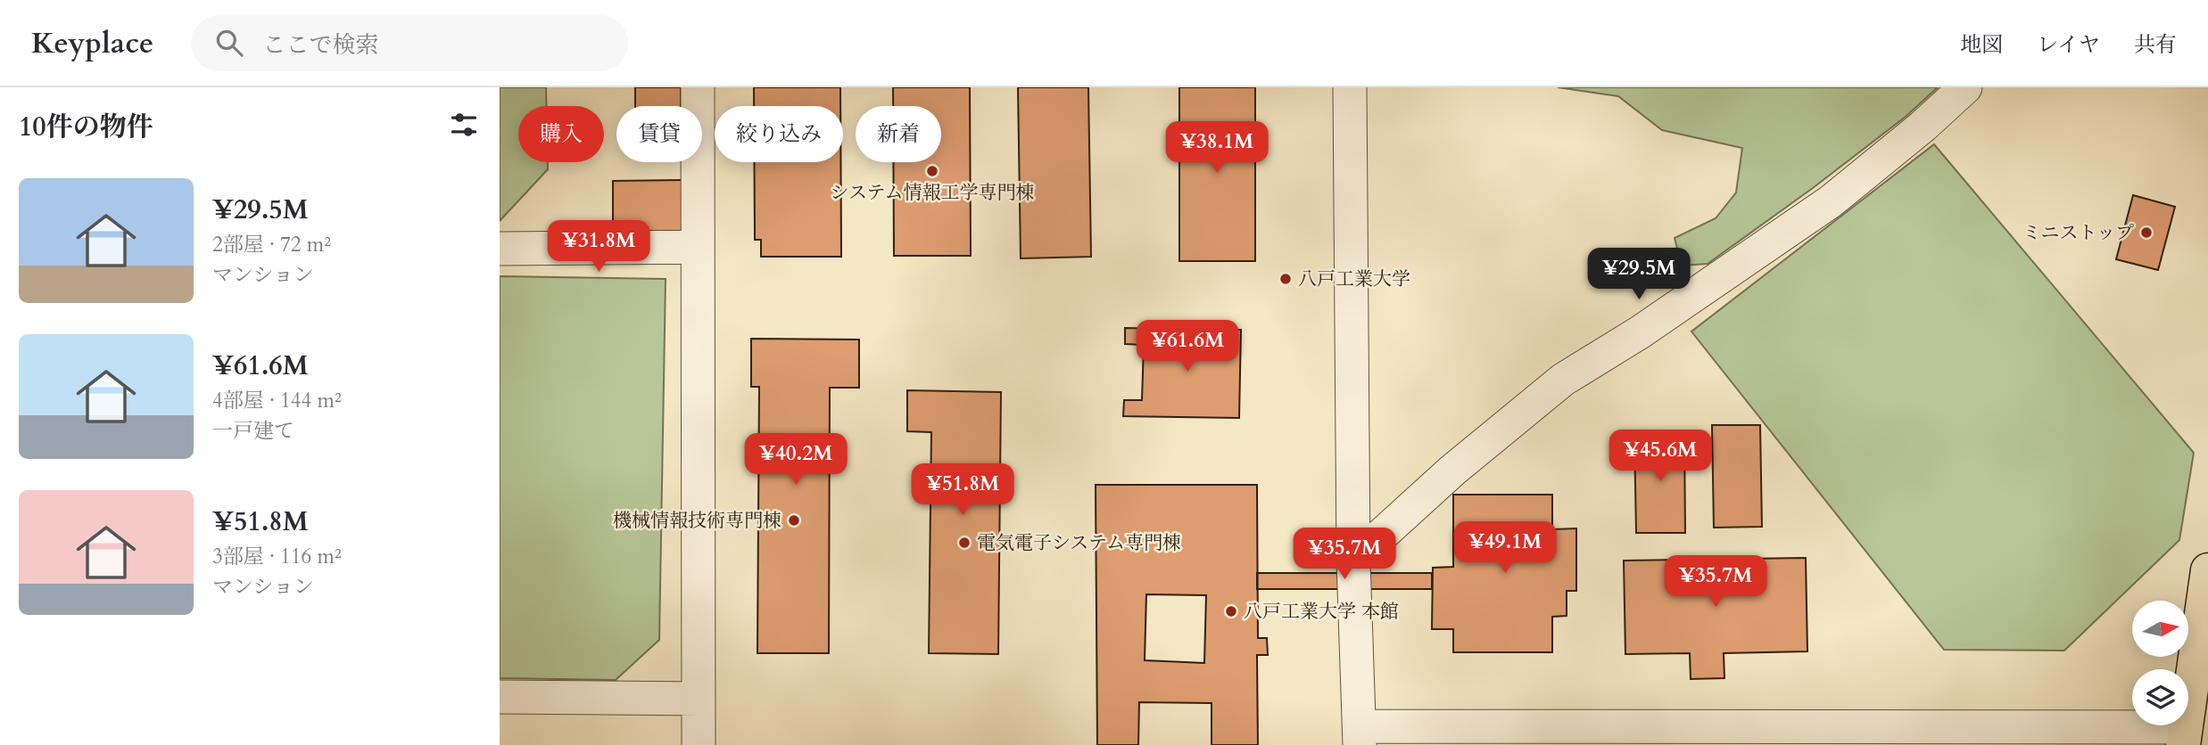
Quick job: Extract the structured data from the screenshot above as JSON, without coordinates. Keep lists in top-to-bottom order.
{
  "places": [
    "システム情報工学専門棟",
    "ミニストップ",
    "八戸工業大学",
    "機械情報技術専門棟",
    "電気電子システム専門棟",
    "八戸工業大学 本館"
  ],
  "north": "right",
  "page": {
    "header": "Keyplace",
    "search": "ここで検索",
    "nav": ["地図", "レイヤ", "共有"],
    "heading": "10件の物件",
    "chip": [
      "購入",
      "賃貸",
      "絞り込み",
      "新着"
    ],
    "price": [
      "¥38.1M",
      "¥31.8M",
      "¥29.5M",
      "¥61.6M",
      "¥45.6M",
      "¥40.2M",
      "¥51.8M",
      "¥49.1M",
      "¥35.7M",
      "¥35.7M"
    ],
    "list": [
      {
        "name": "¥29.5M",
        "note": "2部屋 · 72 m² · マンション"
      },
      {
        "name": "¥61.6M",
        "note": "4部屋 · 144 m² · 一戸建て"
      },
      {
        "name": "¥51.8M",
        "note": "3部屋 · 116 m² · マンション"
      }
    ]
  }
}
